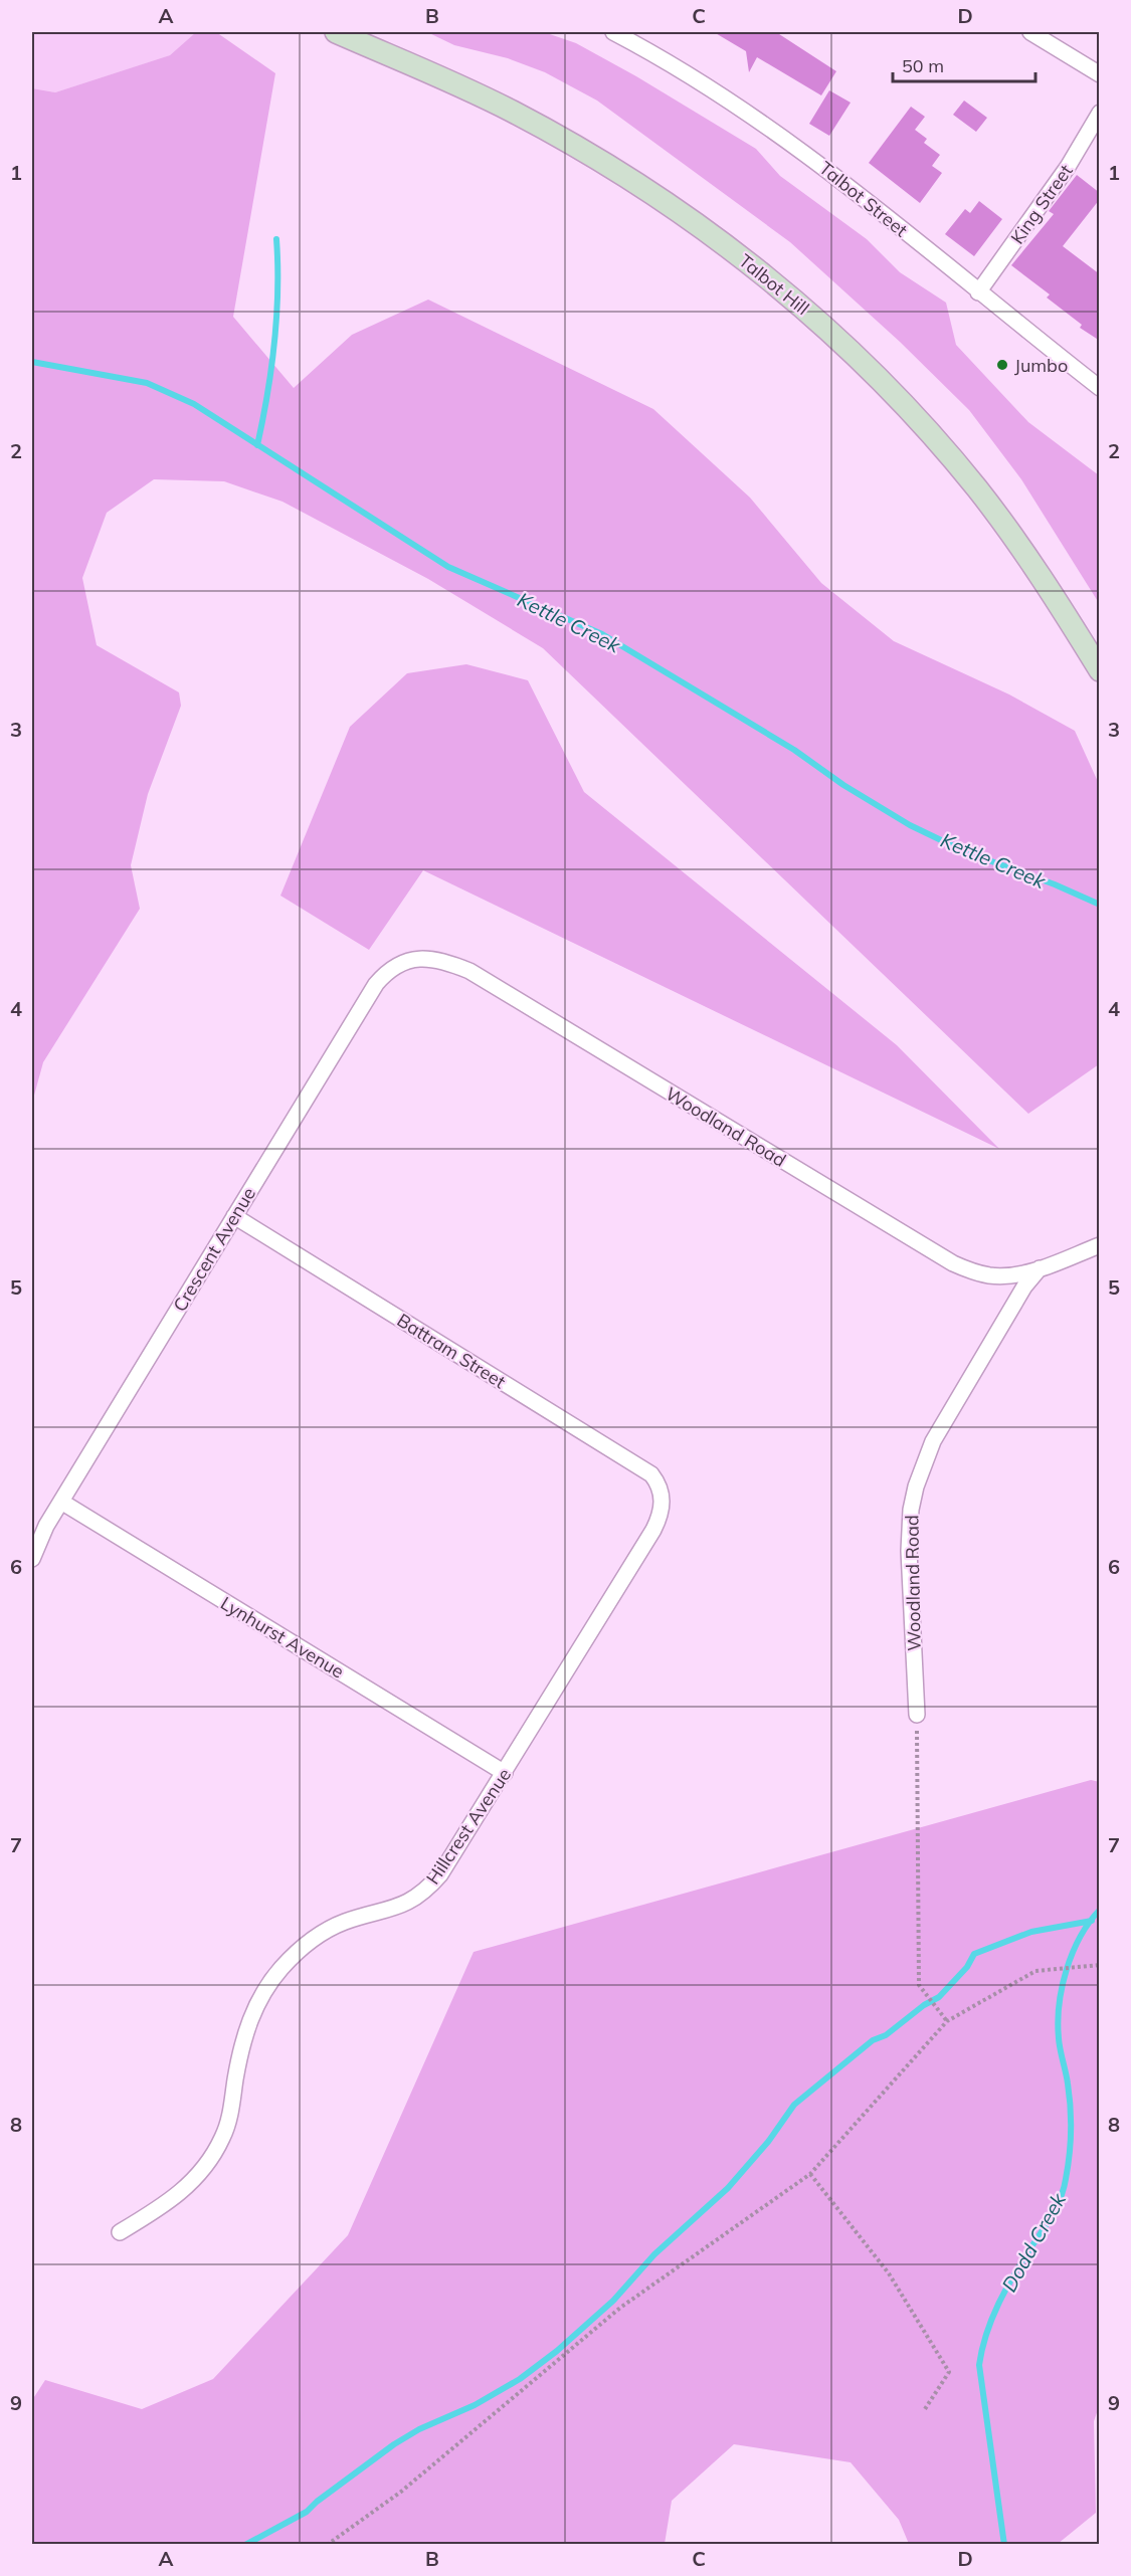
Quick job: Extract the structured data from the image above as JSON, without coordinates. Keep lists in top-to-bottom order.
{
  "streets": {
    "main road": ["Talbot Hill"],
    "street": [
      "Talbot Street",
      "King Street",
      "Woodland Road",
      "Crescent Avenue",
      "Battram Street",
      "Lynhurst Avenue",
      "Hillcrest Avenue"
    ]
  },
  "crossings": [
    ["Talbot Street", "King Street"],
    ["Woodland Road", "Crescent Avenue"],
    ["Crescent Avenue", "Battram Street"],
    ["Crescent Avenue", "Lynhurst Avenue"],
    ["Battram Street", "Hillcrest Avenue"],
    ["Lynhurst Avenue", "Hillcrest Avenue"]
  ],
  "water": ["Kettle Creek", "Dodd Creek"],
  "places": ["Jumbo"],
  "scale_bar": "50 m",
  "grid": {
    "columns": [
      "A",
      "B",
      "C",
      "D"
    ],
    "rows": [
      "1",
      "2",
      "3",
      "4",
      "5",
      "6",
      "7",
      "8",
      "9"
    ]
  }
}
